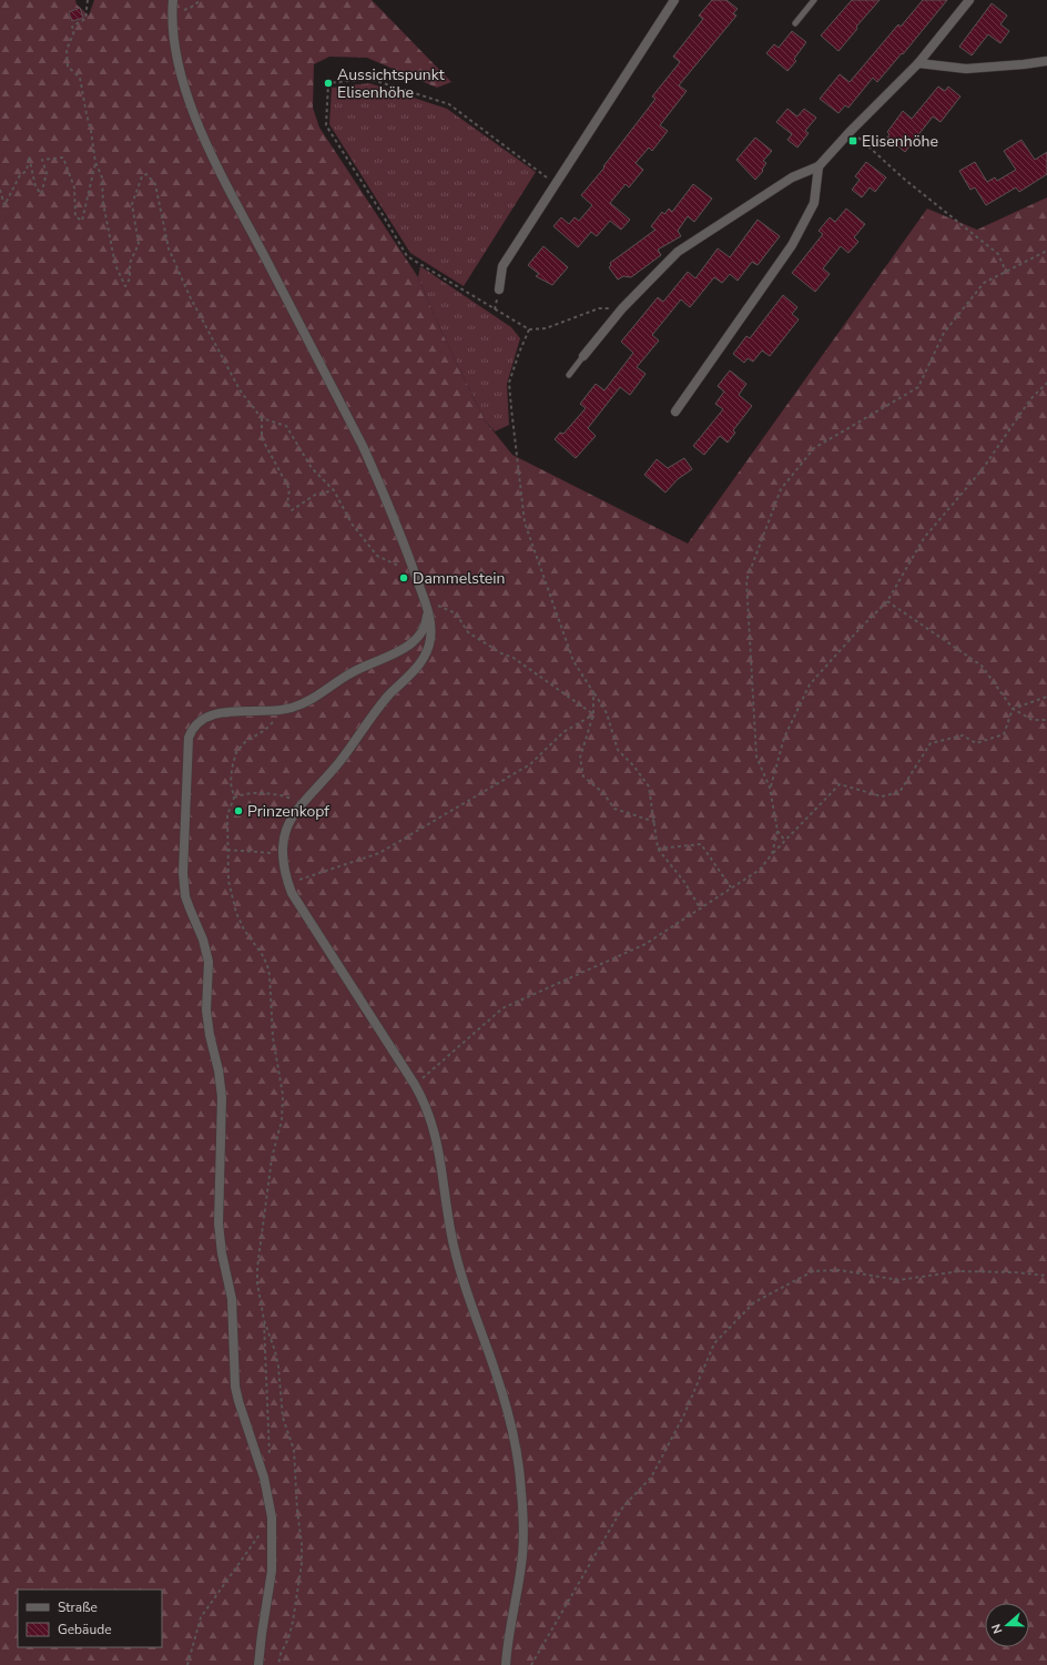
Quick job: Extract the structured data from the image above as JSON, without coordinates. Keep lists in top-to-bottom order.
{
  "places": {
    "other": ["Aussichtspunkt Elisenhöhe", "Dammelstein", "Prinzenkopf"],
    "transit": ["Elisenhöhe"]
  },
  "legend": ["Straße", "Gebäude"],
  "north": "left"
}
